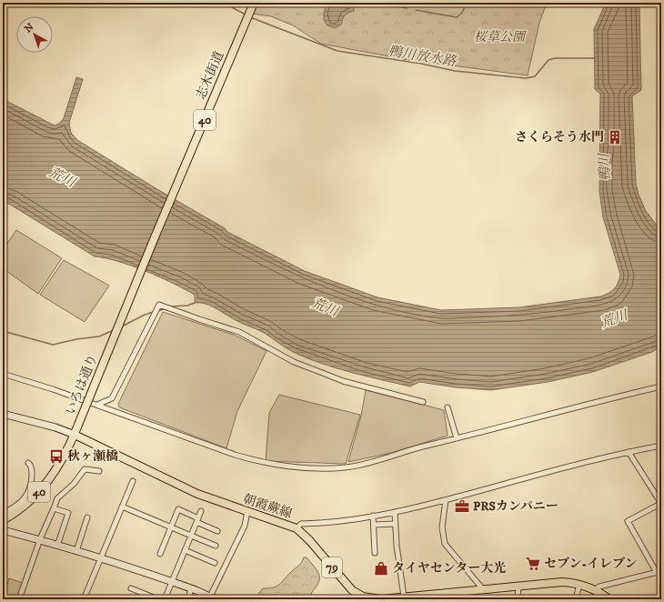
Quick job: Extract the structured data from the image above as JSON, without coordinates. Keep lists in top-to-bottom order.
{
  "streets": {
    "main road": [
      "志木街道",
      "40",
      "いろは通り",
      "朝霞蕨線",
      "79"
    ]
  },
  "crossings": [
    ["志木街道", "いろは通り"],
    ["いろは通り", "朝霞蕨線"]
  ],
  "water": ["鴨川放水路", "鴨川", "荒川"],
  "parks": ["桜草公園"],
  "places": {
    "building": ["さくらそう水門"],
    "bus stop": ["秋ヶ瀬橋"],
    "office": ["PRSカンパニー"],
    "supermarket": ["セブン-イレブン"],
    "shop": ["タイヤセンター大光"]
  },
  "north": "top left"
}
